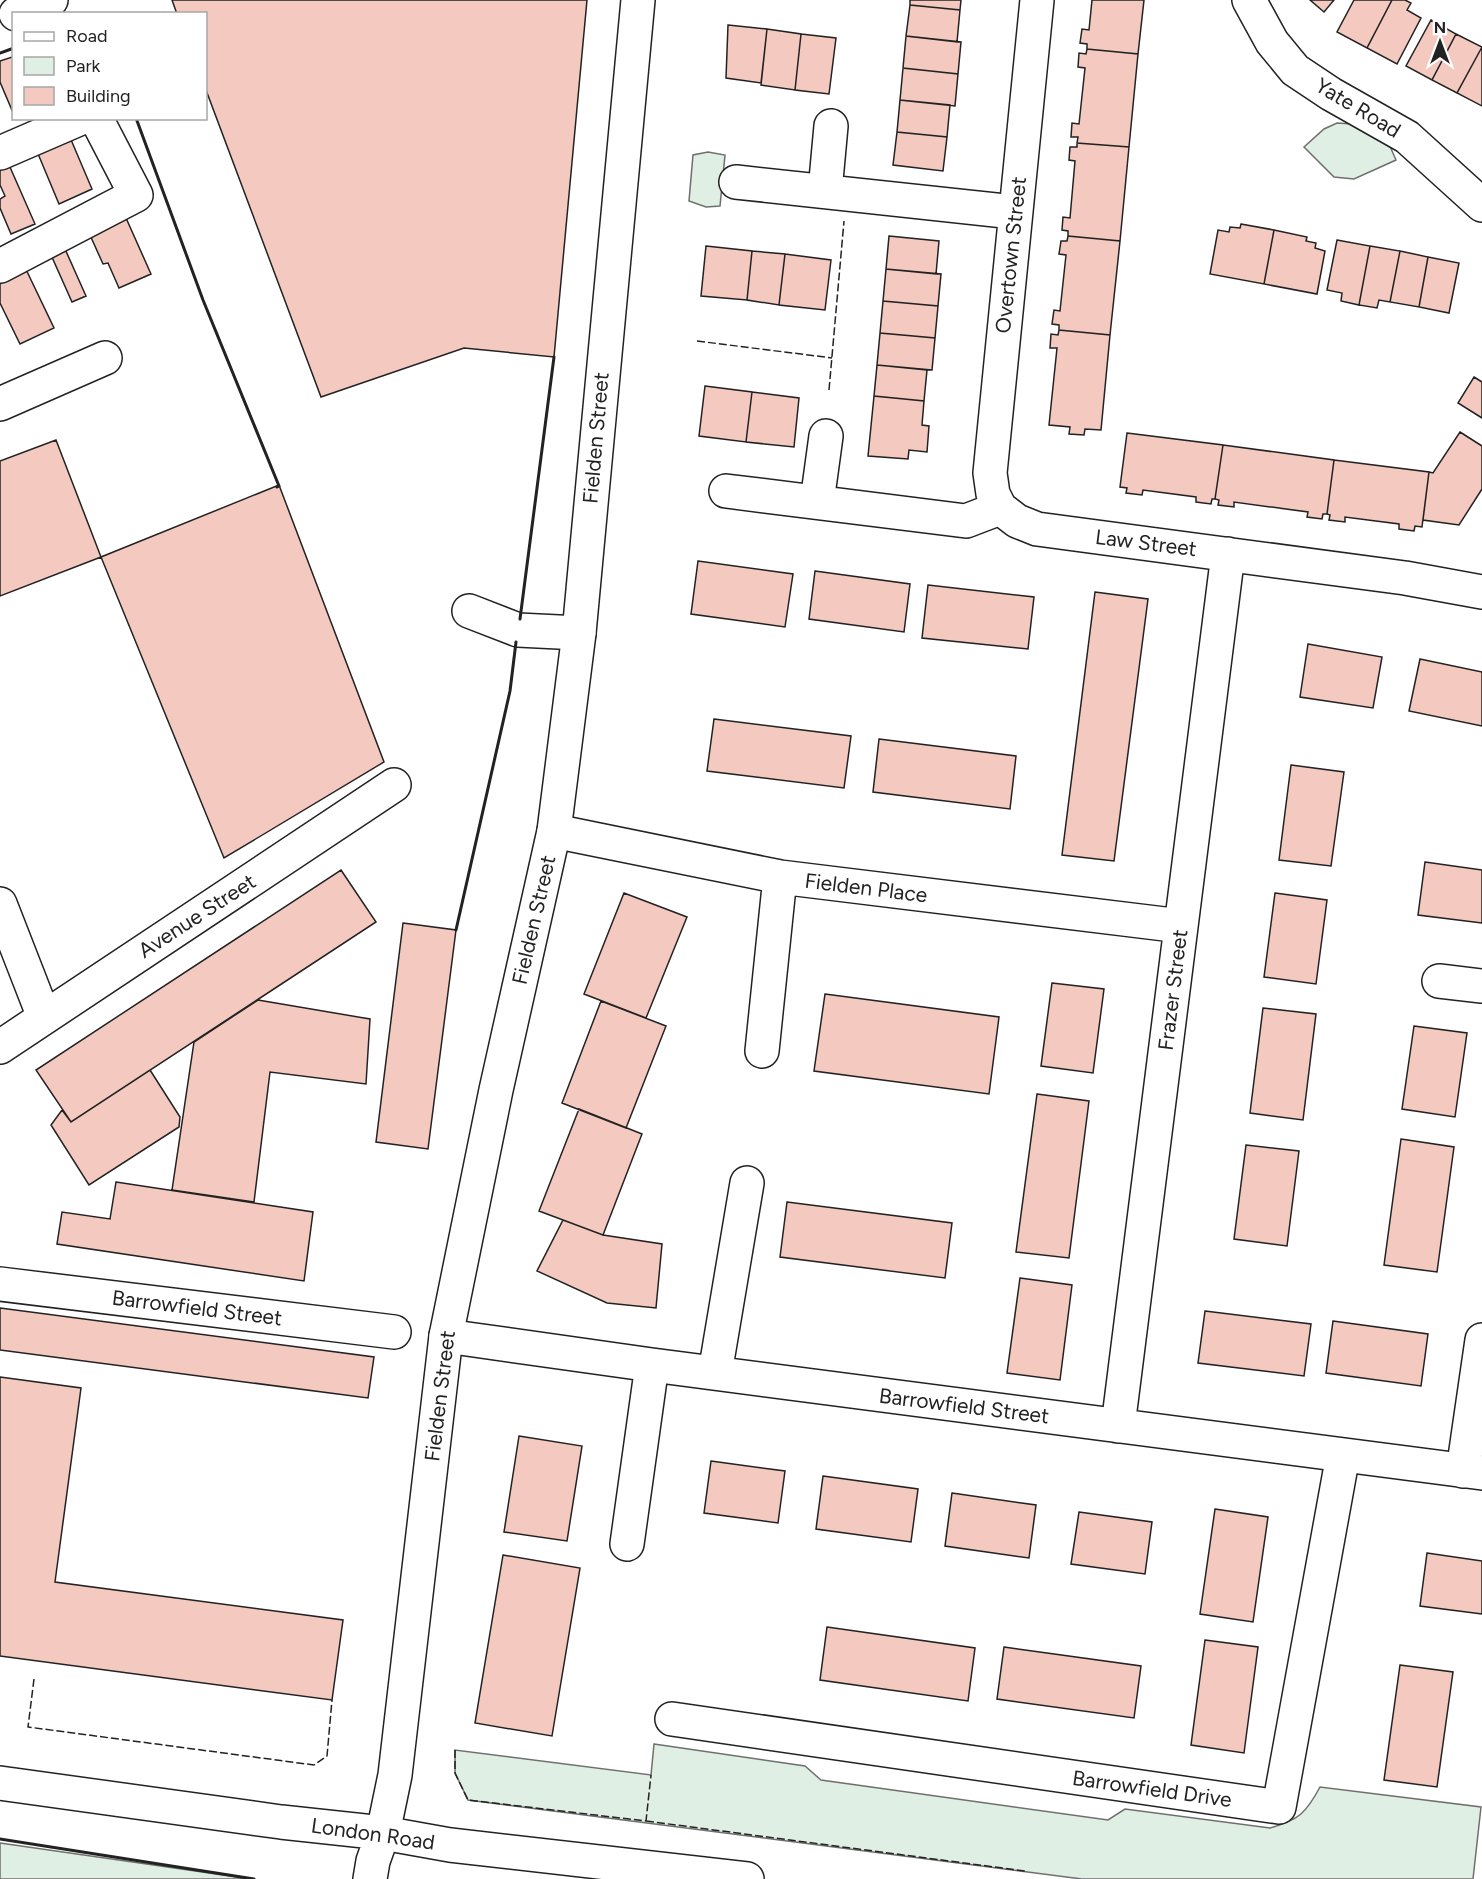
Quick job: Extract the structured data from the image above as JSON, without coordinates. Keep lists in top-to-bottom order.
{
  "streets": {
    "street": [
      "Yate Road",
      "Overtown Street",
      "Fielden Street",
      "Law Street",
      "Fielden Place",
      "Avenue Street",
      "Frazer Street",
      "Barrowfield Street",
      "Barrowfield Drive",
      "London Road"
    ]
  },
  "crossings": [
    ["Overtown Street", "Law Street"],
    ["Fielden Street", "Fielden Place"],
    ["Fielden Street", "Barrowfield Street"],
    ["Fielden Street", "London Road"],
    ["Law Street", "Frazer Street"],
    ["Fielden Place", "Frazer Street"],
    ["Frazer Street", "Barrowfield Street"],
    ["Barrowfield Street", "Barrowfield Drive"]
  ],
  "legend": ["Road", "Park", "Building"],
  "north": "top"
}
